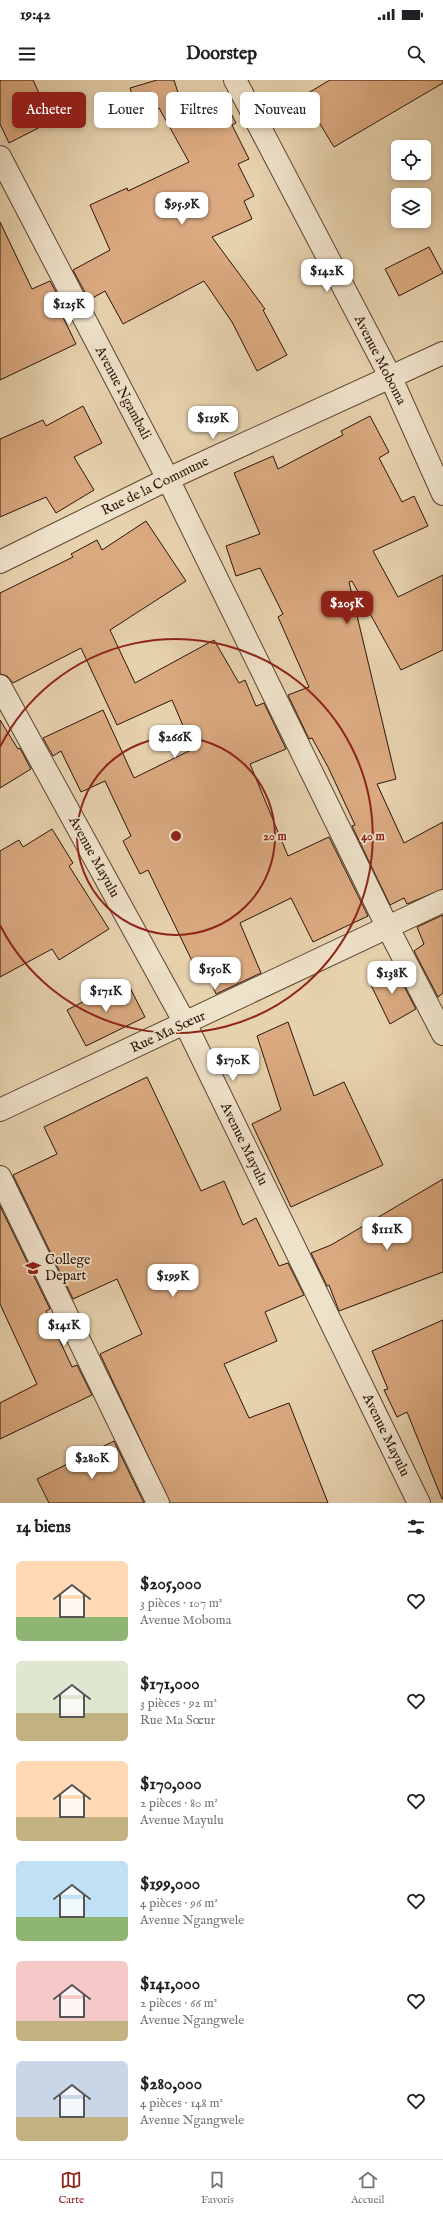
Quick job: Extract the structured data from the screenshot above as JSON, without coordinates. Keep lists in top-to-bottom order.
{
  "streets": {
    "street": [
      "Avenue Moboma",
      "Avenue Ngambali",
      "Rue de la Commune",
      "Avenue Mayulu",
      "Rue Ma Sœur"
    ]
  },
  "crossings": [
    ["Avenue Moboma", "Rue de la Commune"],
    ["Avenue Ngambali", "Rue de la Commune"],
    ["Avenue Ngambali", "Rue Ma Sœur"],
    ["Avenue Mayulu", "Rue Ma Sœur"]
  ],
  "places": {
    "school or university": ["College Depart"]
  },
  "page": {
    "status": "19:42",
    "header": "Doorstep",
    "chip": [
      "Acheter",
      "Louer",
      "Filtres",
      "Nouveau"
    ],
    "price": [
      "$95.9K",
      "$142K",
      "$125K",
      "$119K",
      "$205K",
      "$266K",
      "$150K",
      "$138K",
      "$171K",
      "$170K",
      "$111K",
      "$199K",
      "$141K",
      "$280K"
    ],
    "heading": "14 biens",
    "list": [
      {
        "name": "$205,000",
        "note": "3 pièces · 107 m² · Avenue Moboma"
      },
      {
        "name": "$171,000",
        "note": "3 pièces · 92 m² · Rue Ma Sœur"
      },
      {
        "name": "$170,000",
        "note": "2 pièces · 80 m² · Avenue Mayulu"
      },
      {
        "name": "$199,000",
        "note": "4 pièces · 96 m² · Avenue Ngangwele"
      },
      {
        "name": "$141,000",
        "note": "2 pièces · 66 m² · Avenue Ngangwele"
      },
      {
        "name": "$280,000",
        "note": "4 pièces · 148 m² · Avenue Ngangwele"
      }
    ],
    "tabs": ["Carte", "Favoris", "Accueil"]
  },
  "rings": ["20 m", "40 m"]
}
